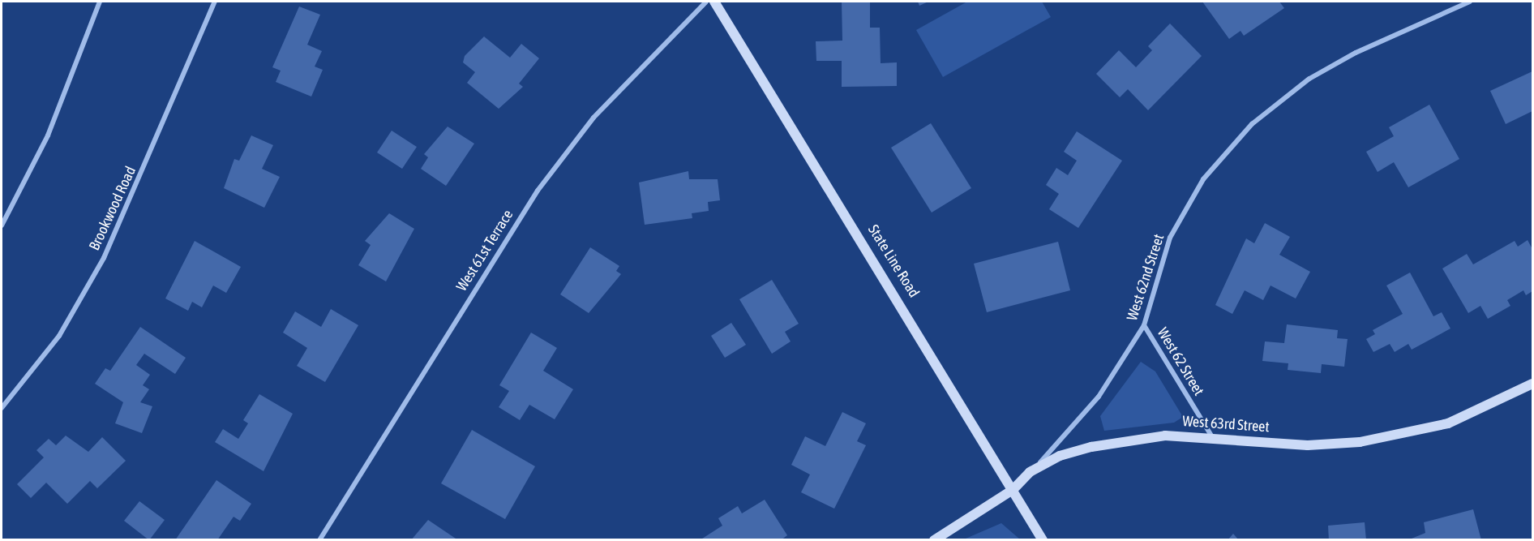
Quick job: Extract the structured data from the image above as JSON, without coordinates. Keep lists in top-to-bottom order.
{
  "streets": {
    "main road": ["State Line Road", "West 63rd Street"],
    "street": [
      "Brookwood Road",
      "West 61st Terrace",
      "West 62nd Street",
      "West 62 Street"
    ]
  },
  "crossings": [
    ["State Line Road", "West 63rd Street"],
    ["West 62nd Street", "West 62 Street"],
    ["West 62nd Street", "West 63rd Street"],
    ["West 62 Street", "West 63rd Street"]
  ]
}
